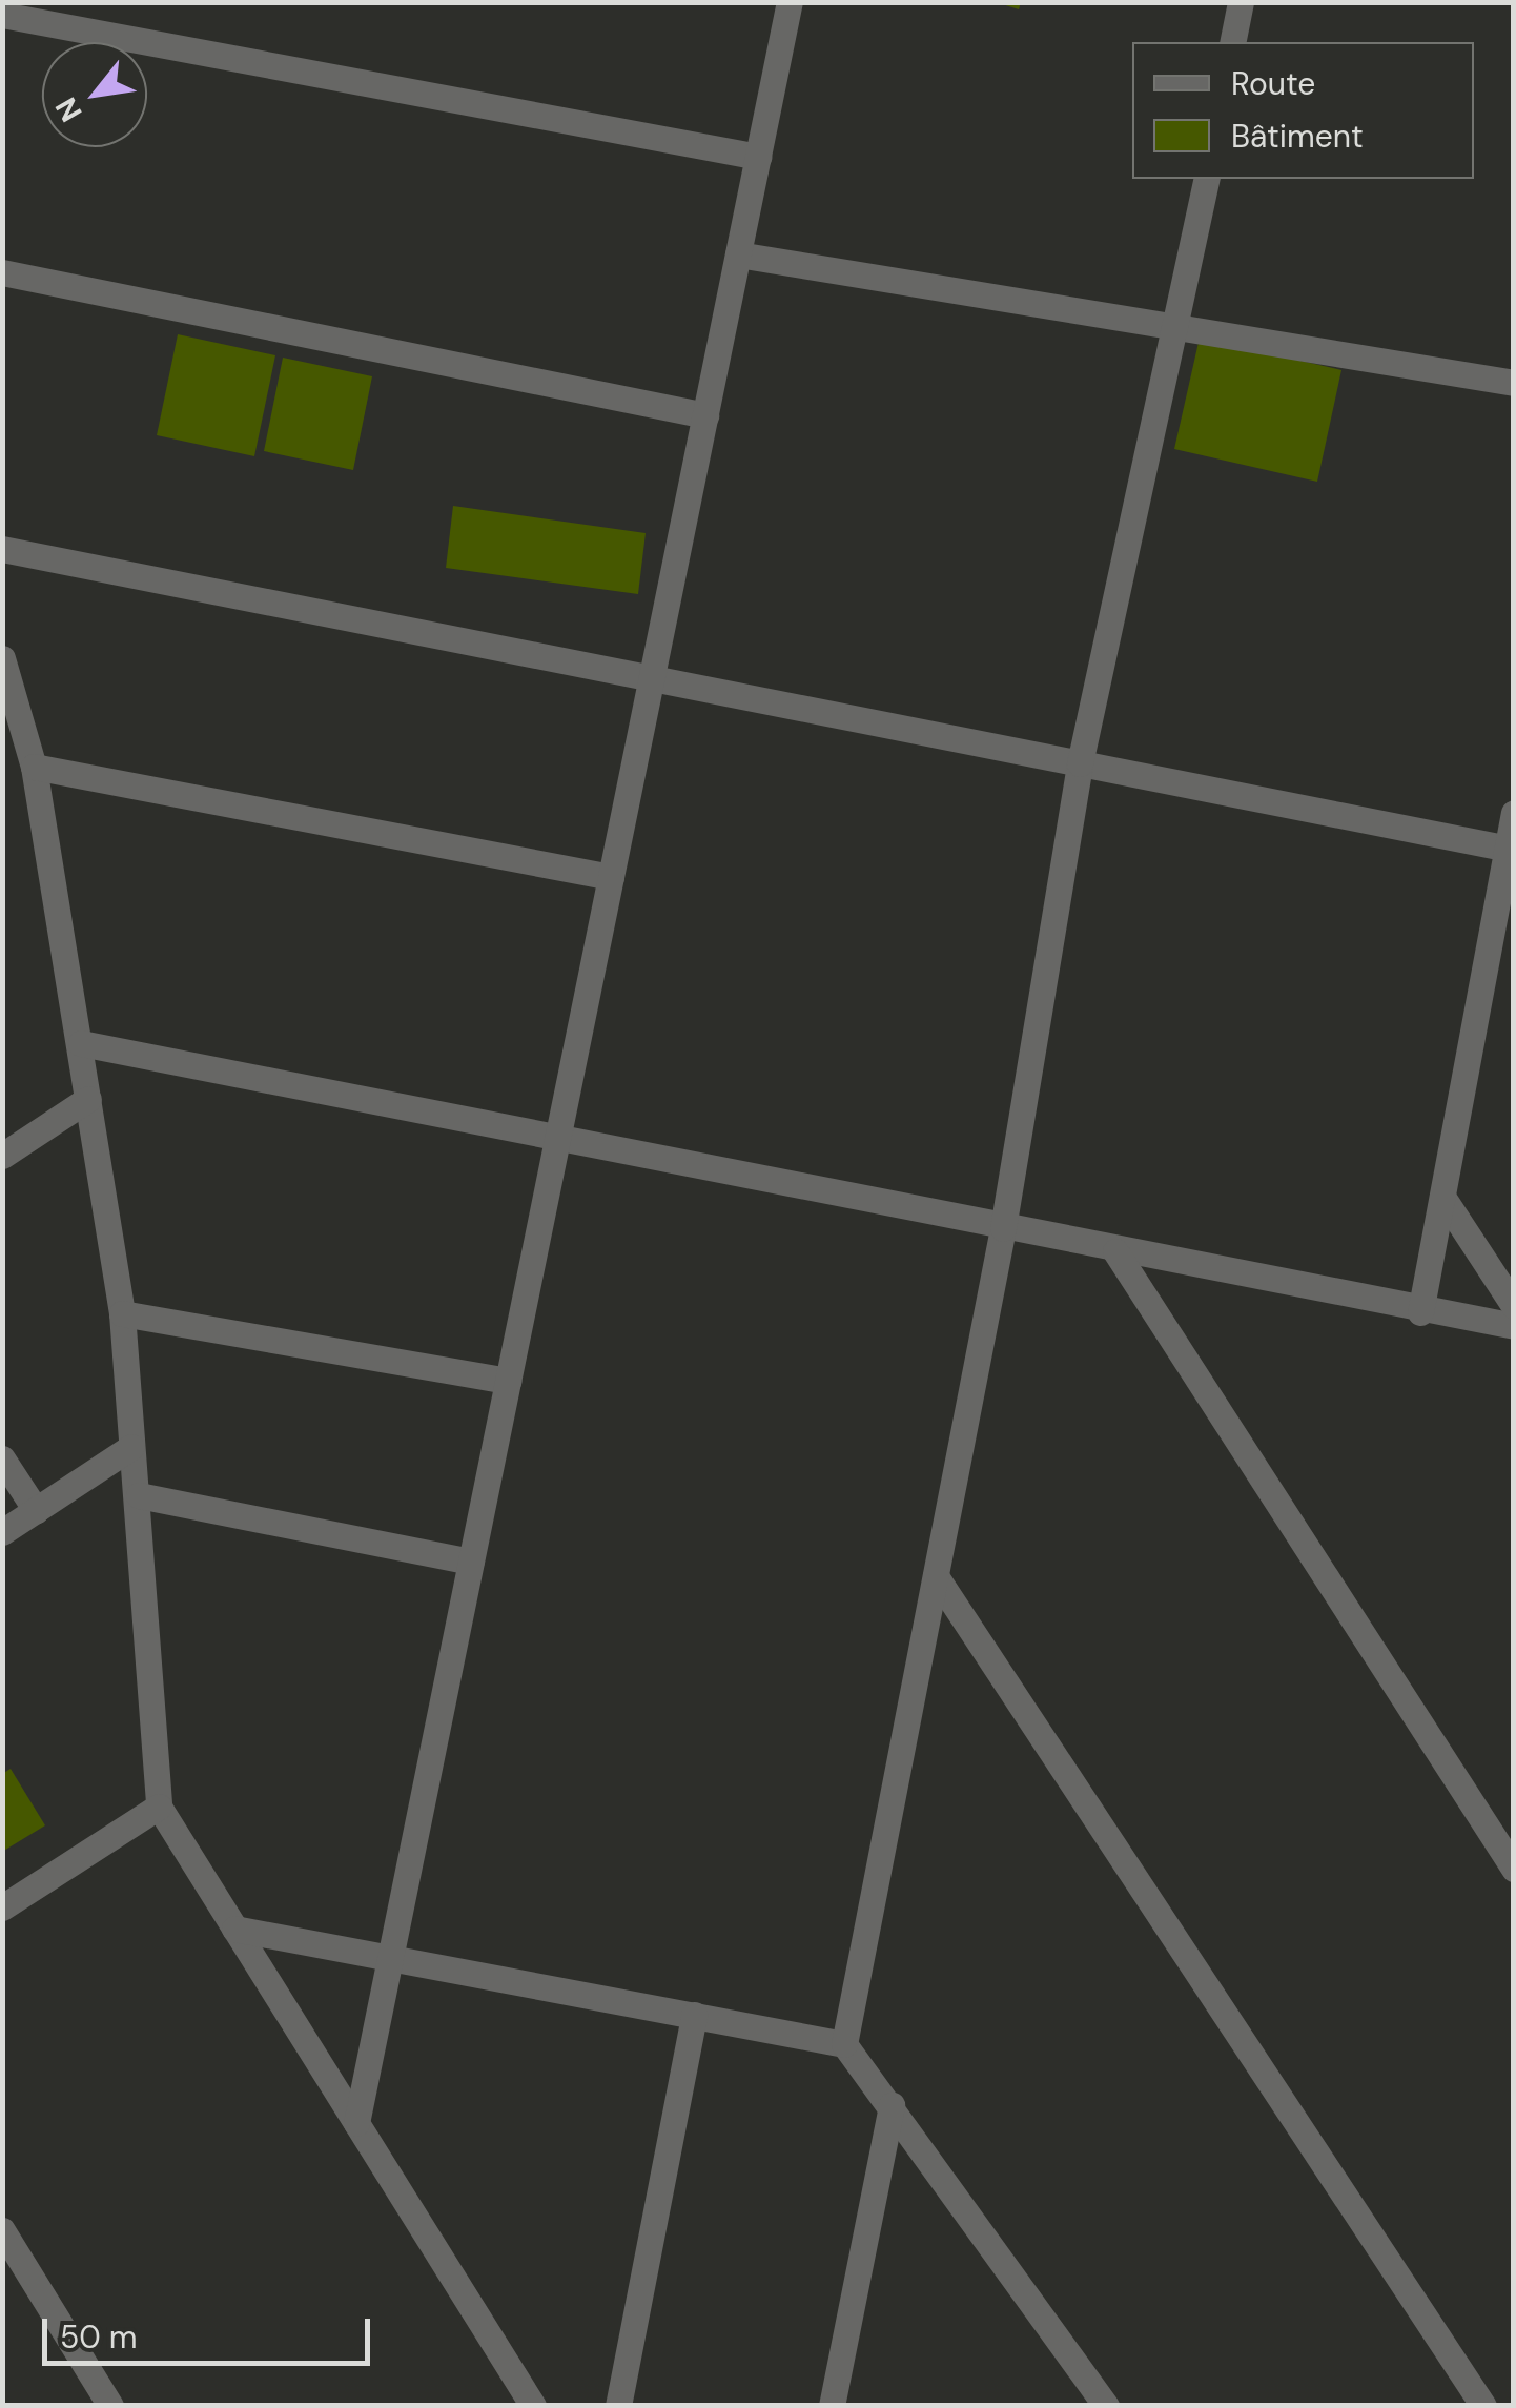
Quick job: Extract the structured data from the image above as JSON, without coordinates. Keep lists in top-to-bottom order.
{
  "legend": ["Route", "Bâtiment"],
  "scale_bar": "50 m",
  "north": "bottom left"
}
